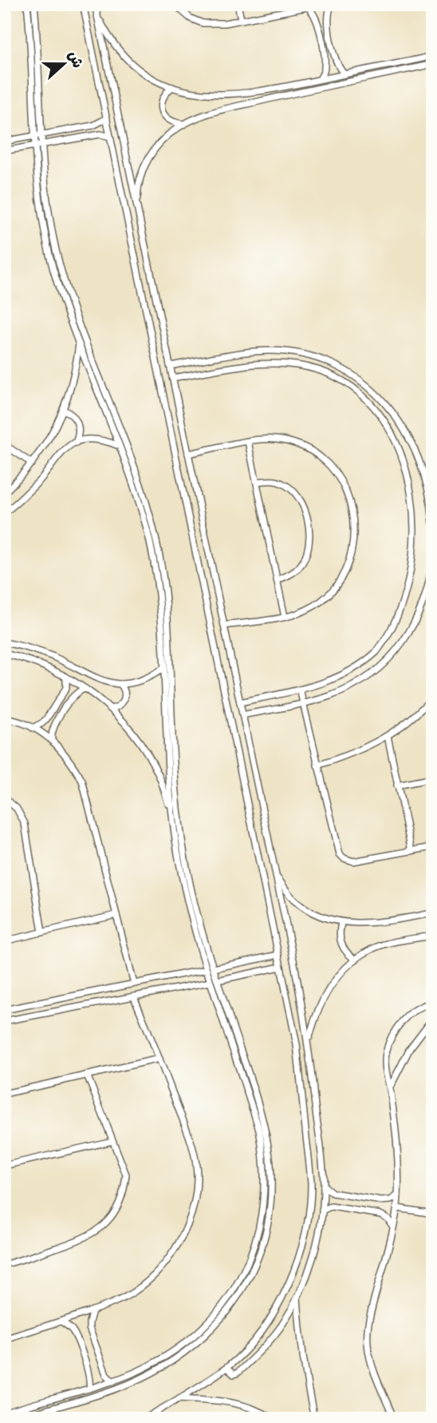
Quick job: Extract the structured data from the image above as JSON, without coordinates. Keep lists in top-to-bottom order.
{
  "north": "right"
}
